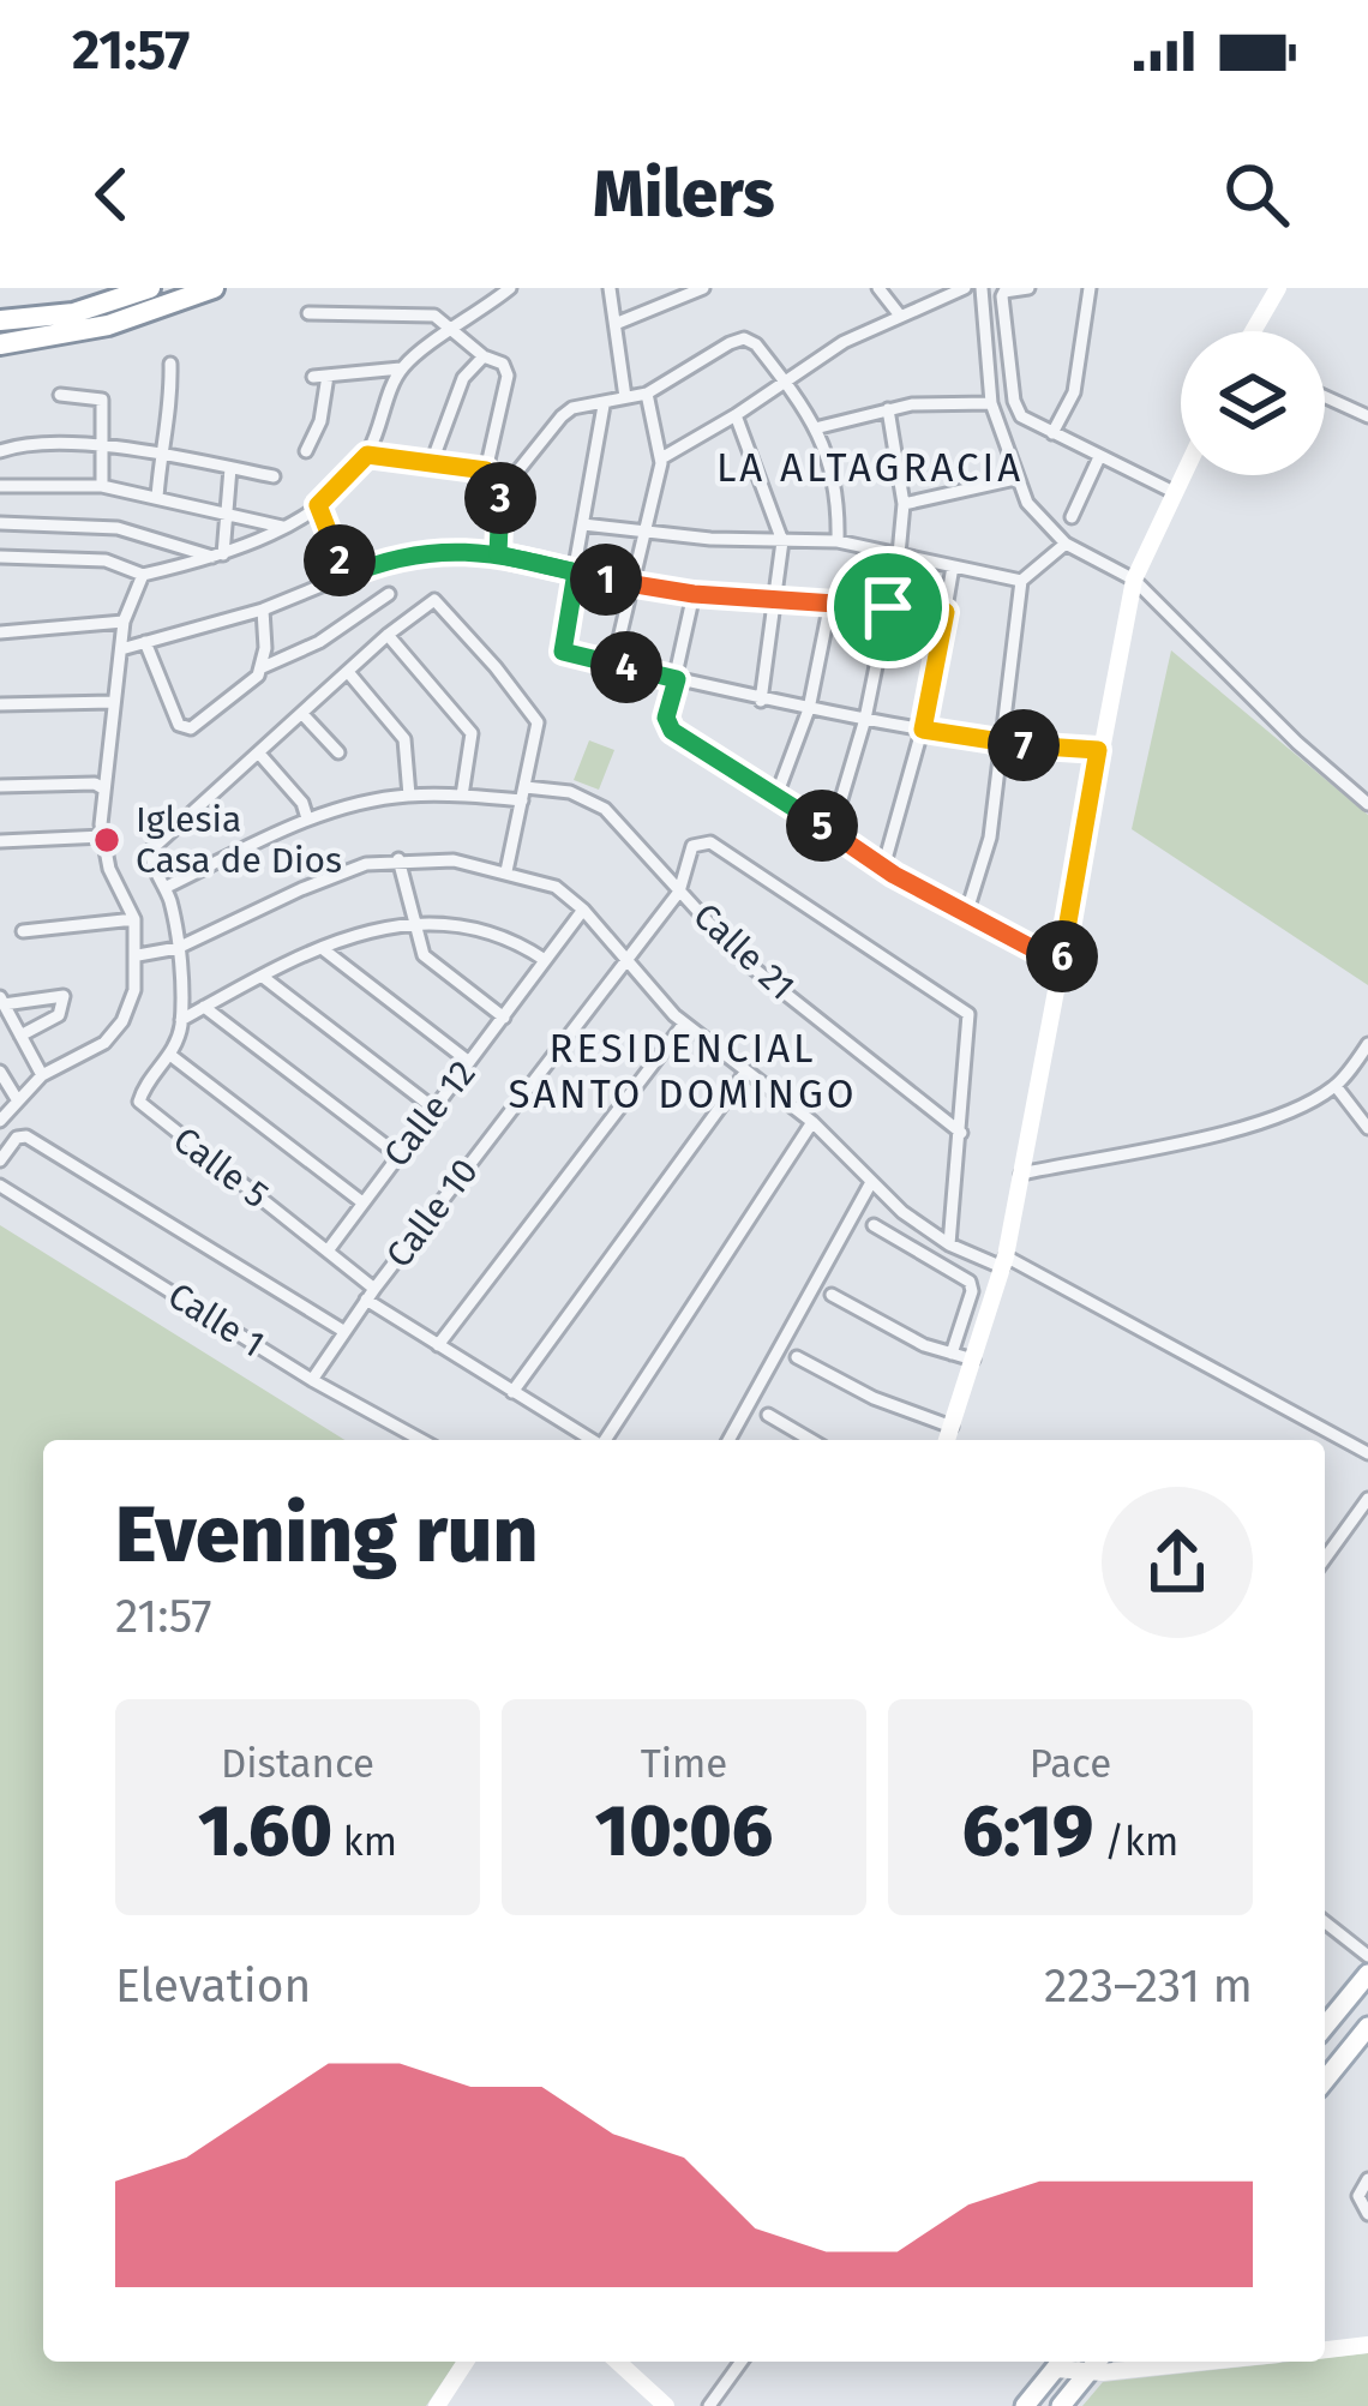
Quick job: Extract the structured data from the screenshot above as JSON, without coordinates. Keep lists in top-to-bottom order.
{
  "streets": {
    "street": [
      "Calle 21",
      "Calle 12",
      "Calle 5",
      "Calle 10",
      "Calle 1"
    ]
  },
  "crossings": [
    ["Calle 21", "Calle 5"],
    ["Calle 21", "Calle 10"],
    ["Calle 12", "Calle 5"],
    ["Calle 5", "Calle 10"],
    ["Calle 10", "Calle 1"]
  ],
  "districts": ["LA ALTAGRACIA", "RESIDENCIAL SANTO DOMINGO"],
  "places": ["Iglesia Casa de Dios"],
  "page": {
    "status": "21:57",
    "header": "Milers",
    "pins": [
      "3",
      "2",
      "1",
      "4",
      "7",
      "5",
      "6"
    ],
    "heading": ["Evening run", "21:57"],
    "stats": [
      ["Distance", "1.60 km"],
      ["Time", "10:06"],
      ["Pace", "6:19 /km"]
    ],
    "chart": ["Elevation", "223–231 m"]
  }
}
